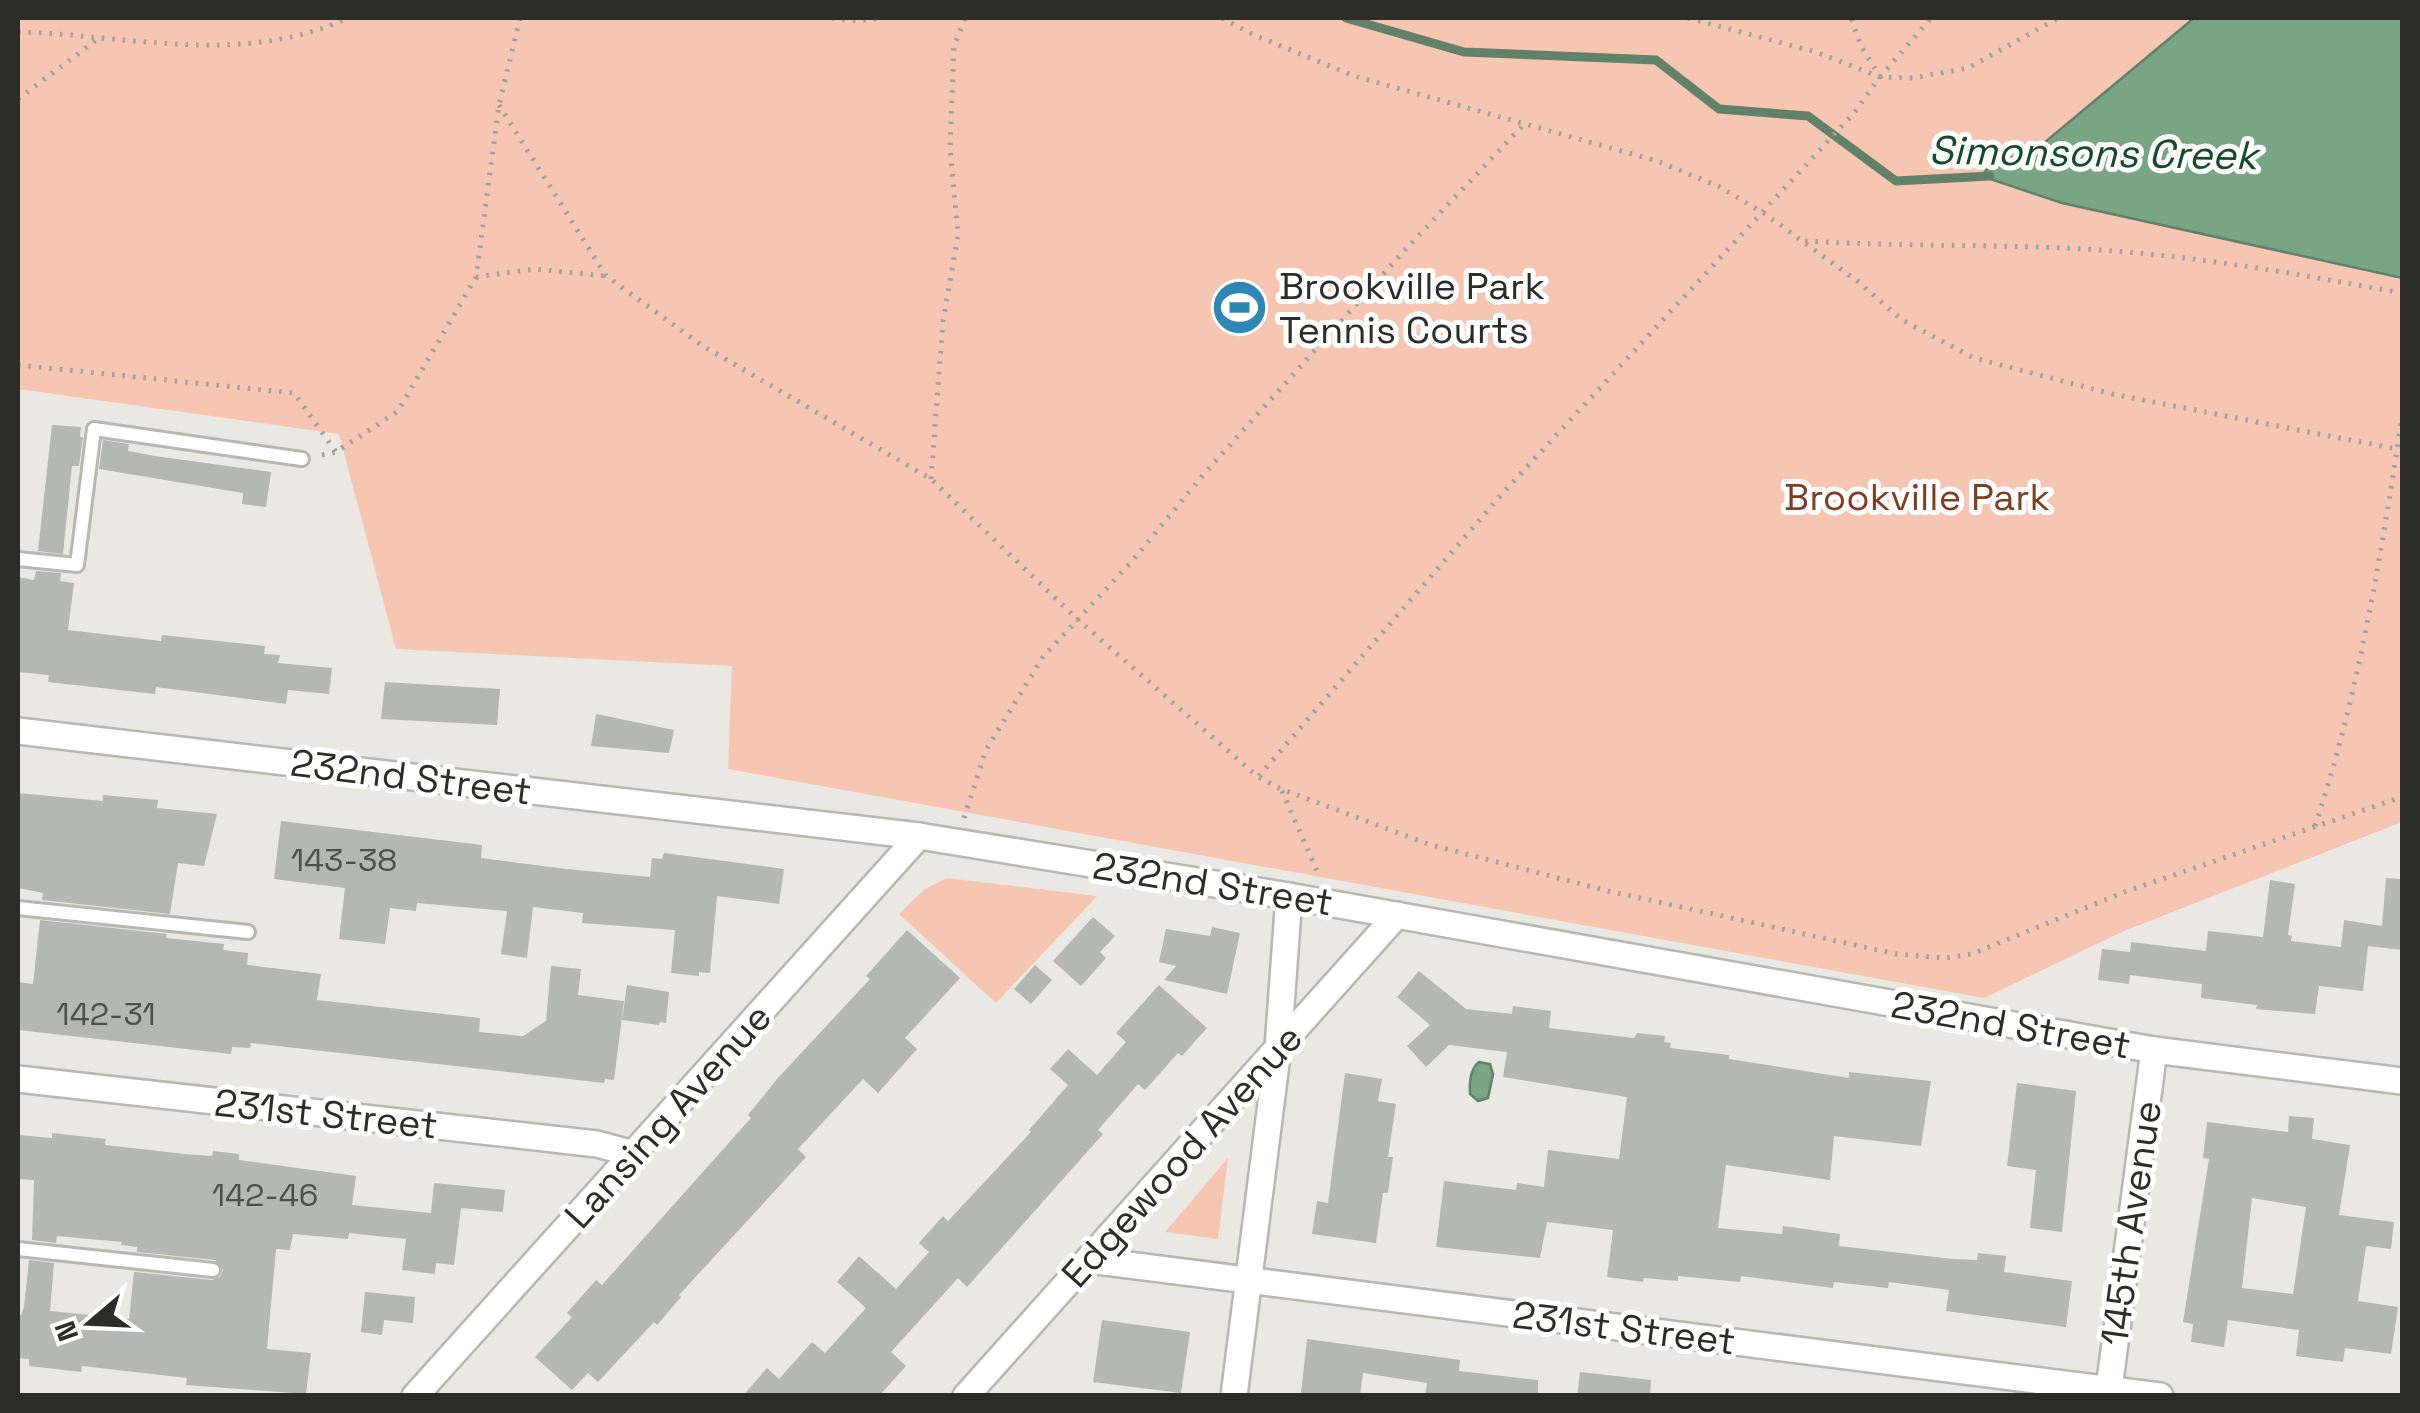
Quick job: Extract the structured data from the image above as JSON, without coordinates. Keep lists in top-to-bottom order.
{
  "streets": {
    "street": [
      "232nd Street",
      "231st Street",
      "Lansing Avenue",
      "Edgewood Avenue",
      "145th Avenue"
    ]
  },
  "crossings": [
    ["232nd Street", "Lansing Avenue"],
    ["232nd Street", "Edgewood Avenue"],
    ["232nd Street", "145th Avenue"],
    ["231st Street", "Lansing Avenue"],
    ["231st Street", "Edgewood Avenue"],
    ["231st Street", "145th Avenue"]
  ],
  "water": ["Simonsons Creek"],
  "parks": ["Brookville Park"],
  "places": {
    "sports": ["Brookville Park Tennis Courts"]
  },
  "house_numbers": ["143-38", "142-31", "142-46"],
  "north": "left"
}
